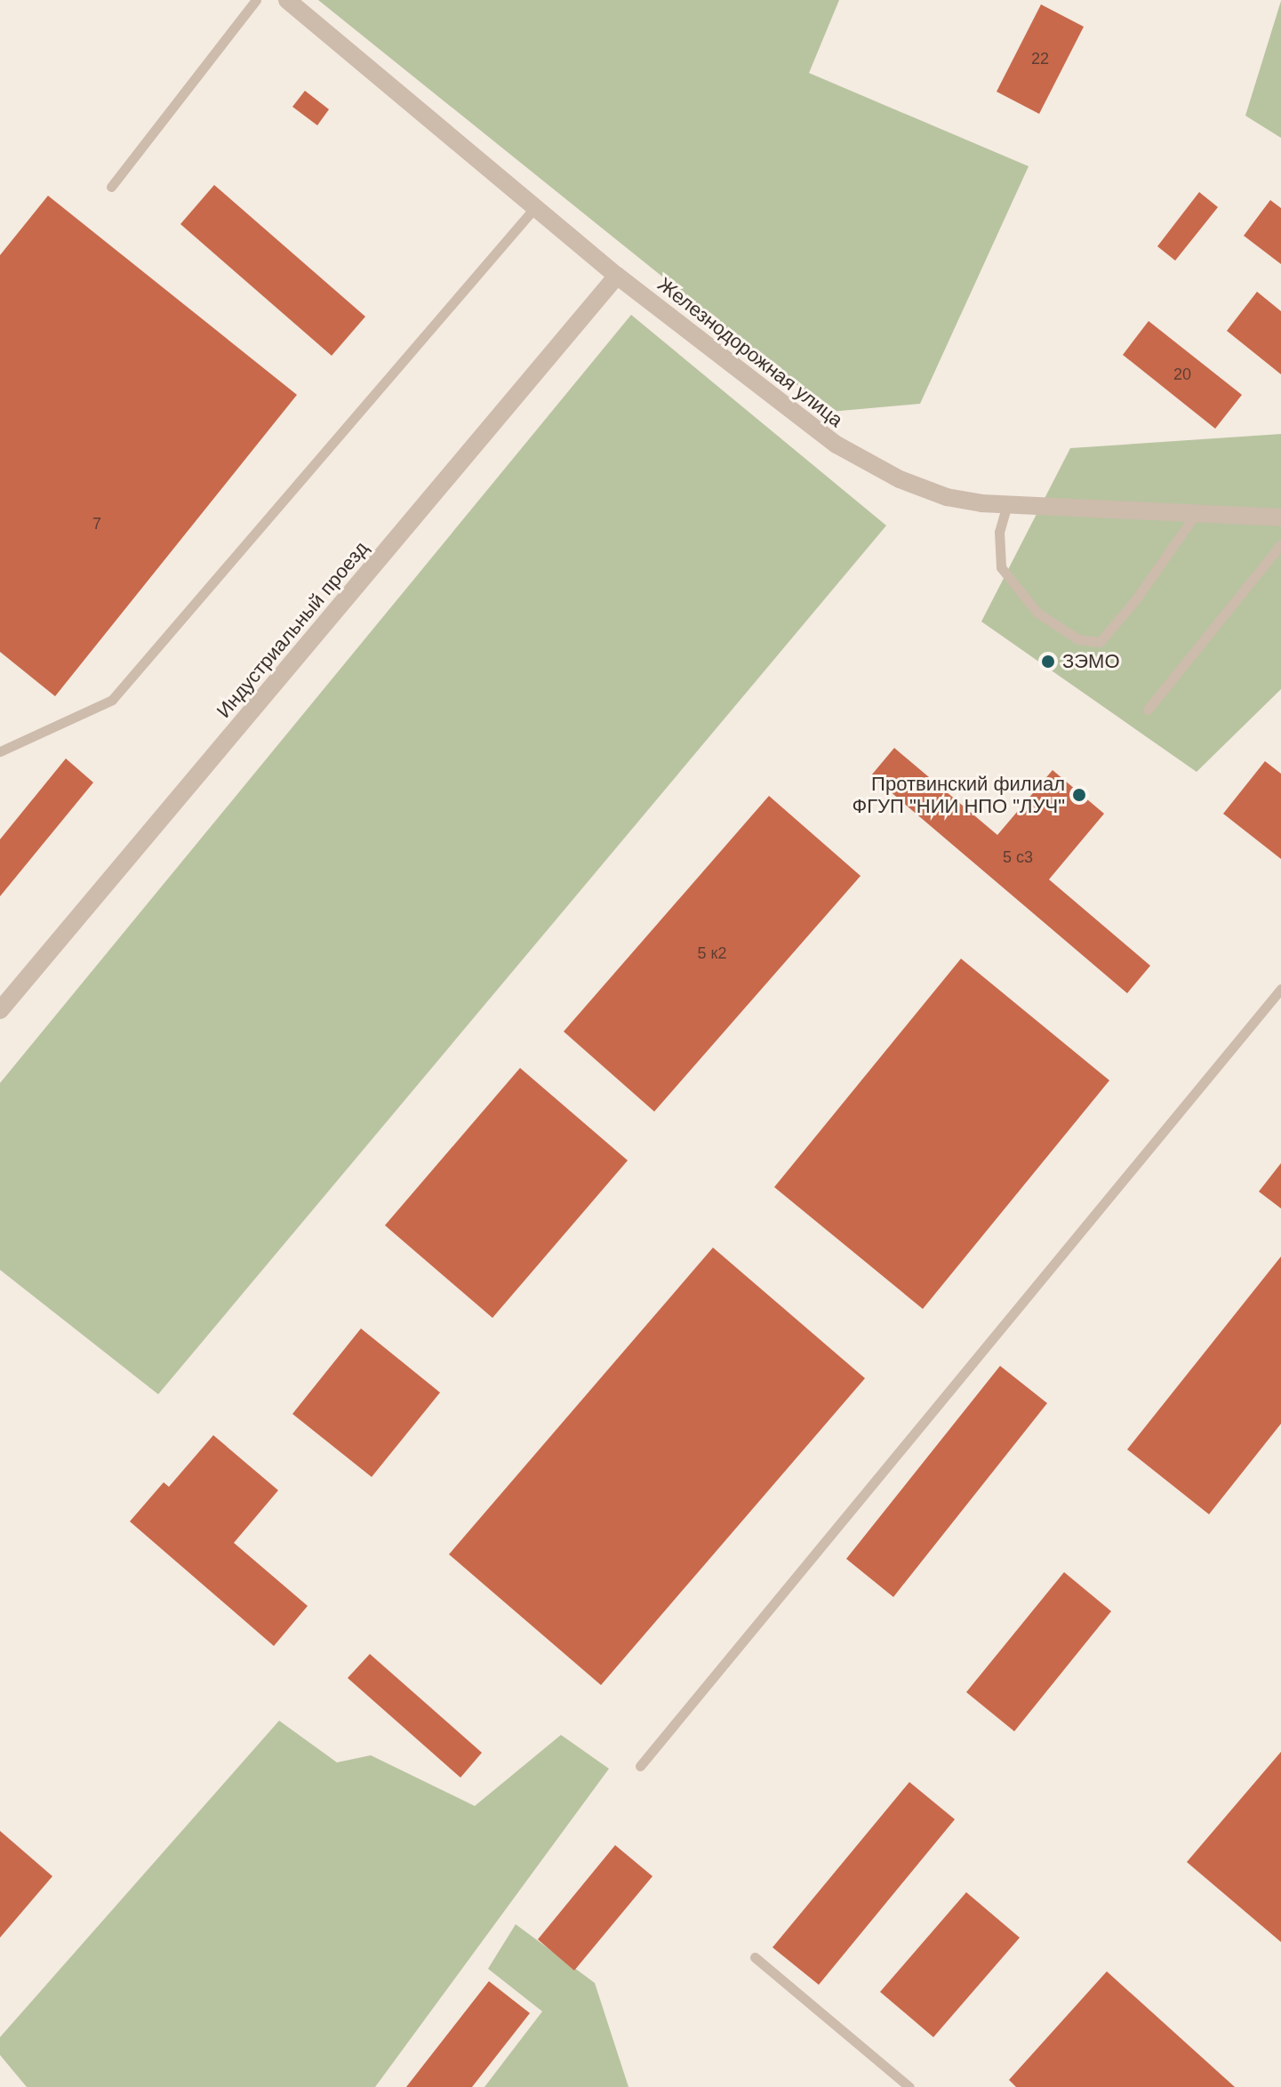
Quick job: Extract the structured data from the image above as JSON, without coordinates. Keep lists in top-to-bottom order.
{
  "streets": {
    "street": ["Железнодорожная улица", "Индустриальный проезд"]
  },
  "crossings": [
    ["Железнодорожная улица", "Индустриальный проезд"]
  ],
  "places": ["ЗЭМО", "Протвинский филиал ФГУП \"НИИ НПО \"ЛУЧ\""],
  "house_numbers": [
    "22",
    "20",
    "7",
    "5 с3",
    "5 к2"
  ]
}
